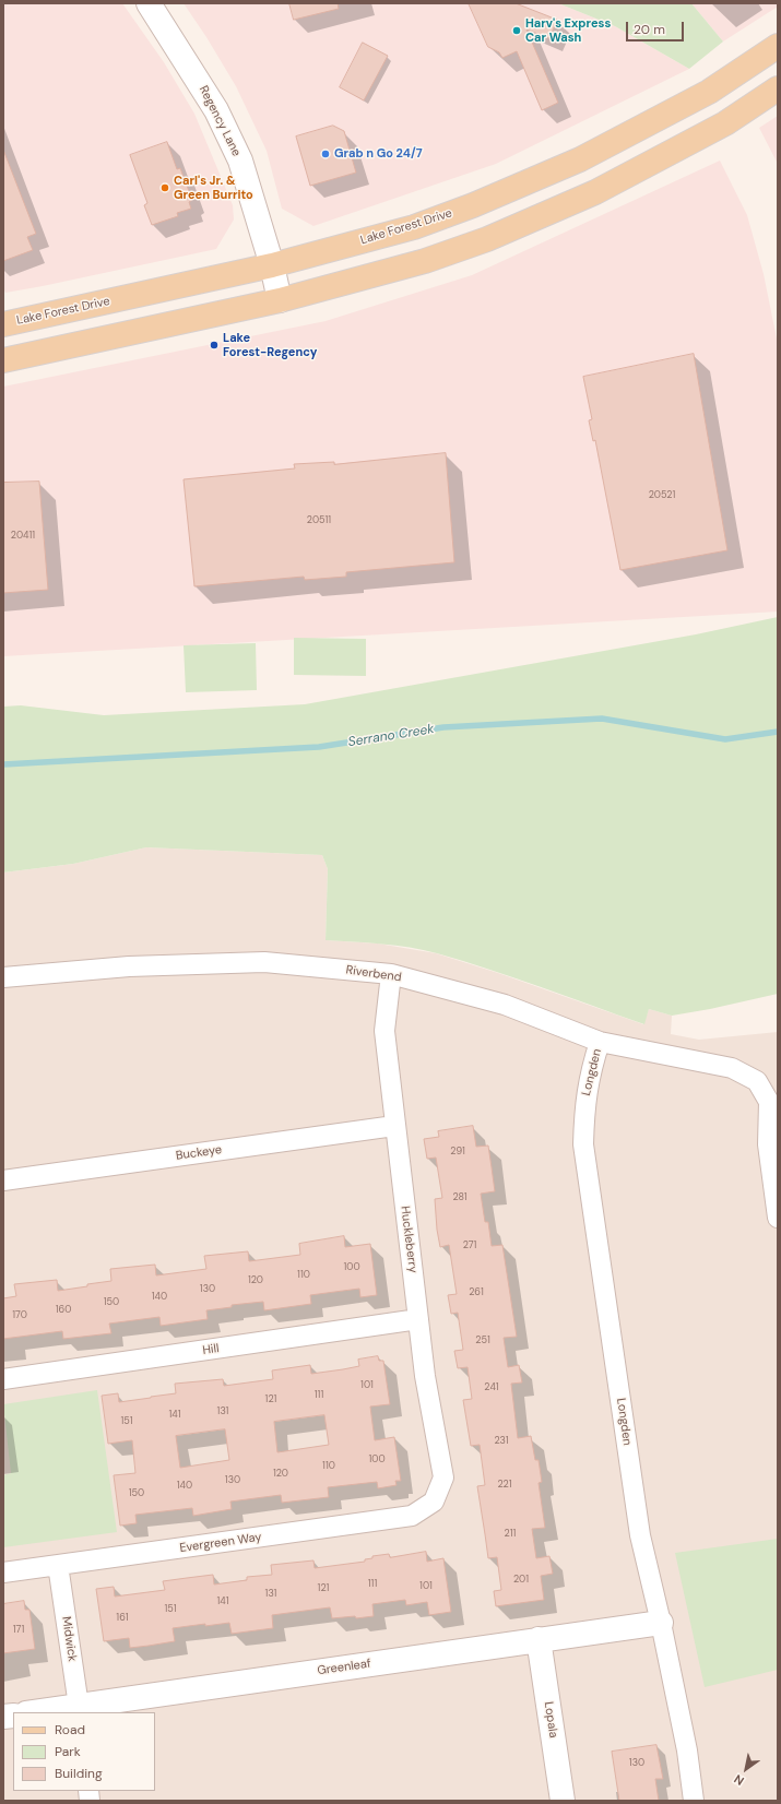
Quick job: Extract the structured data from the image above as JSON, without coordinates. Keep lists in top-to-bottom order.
{
  "streets": {
    "main road": ["Lake Forest Drive"],
    "street": [
      "Regency Lane",
      "Riverbend",
      "Longden",
      "Buckeye",
      "Huckleberry",
      "Hill",
      "Evergreen Way",
      "Midwick",
      "Greenleaf",
      "Lopala"
    ]
  },
  "crossings": [
    ["Regency Lane", "Lake Forest Drive"],
    ["Riverbend", "Longden"],
    ["Riverbend", "Huckleberry"],
    ["Longden", "Greenleaf"],
    ["Buckeye", "Huckleberry"],
    ["Huckleberry", "Hill"],
    ["Huckleberry", "Evergreen Way"],
    ["Evergreen Way", "Midwick"],
    ["Midwick", "Greenleaf"],
    ["Greenleaf", "Lopala"]
  ],
  "water": ["Serrano Creek"],
  "places": [
    "Harv's Express Car Wash",
    "Grab n Go 24/7",
    "Carl's Jr. & Green Burrito",
    "Lake Forest-Regency"
  ],
  "house_numbers": [
    "20521",
    "20511",
    "20411",
    "291",
    "281",
    "271",
    "100",
    "110",
    "120",
    "130",
    "261",
    "140",
    "150",
    "160",
    "170",
    "251",
    "101",
    "241",
    "111",
    "121",
    "131",
    "141",
    "151",
    "231",
    "100",
    "110",
    "120",
    "130",
    "221",
    "140",
    "150",
    "211",
    "201",
    "111",
    "101",
    "121",
    "131",
    "141",
    "151",
    "161",
    "171",
    "130"
  ],
  "legend": ["Road", "Park", "Building"],
  "scale_bar": "20 m",
  "north": "bottom left"
}
